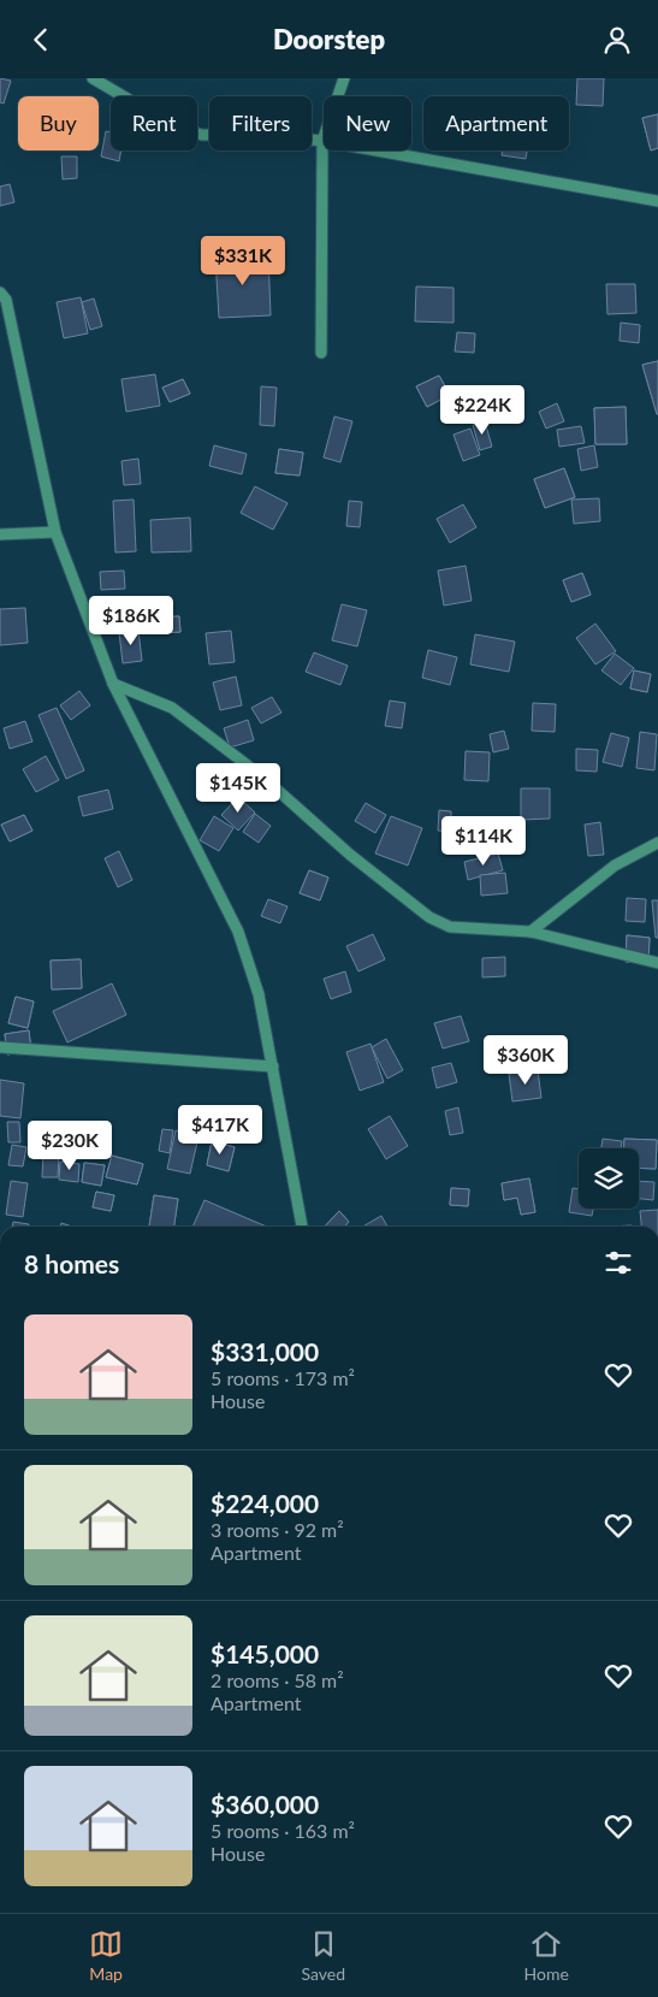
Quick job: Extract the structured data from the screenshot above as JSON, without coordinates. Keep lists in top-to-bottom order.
{
  "page": {
    "header": "Doorstep",
    "chip": [
      "Buy",
      "Rent",
      "Filters",
      "New",
      "Apartment"
    ],
    "price": [
      "$331K",
      "$224K",
      "$186K",
      "$145K",
      "$114K",
      "$360K",
      "$417K",
      "$230K"
    ],
    "heading": "8 homes",
    "list": [
      {
        "name": "$331,000",
        "note": "5 rooms · 173 m² · House"
      },
      {
        "name": "$224,000",
        "note": "3 rooms · 92 m² · Apartment"
      },
      {
        "name": "$145,000",
        "note": "2 rooms · 58 m² · Apartment"
      },
      {
        "name": "$360,000",
        "note": "5 rooms · 163 m² · House"
      }
    ],
    "tabs": ["Map", "Saved", "Home"]
  }
}
